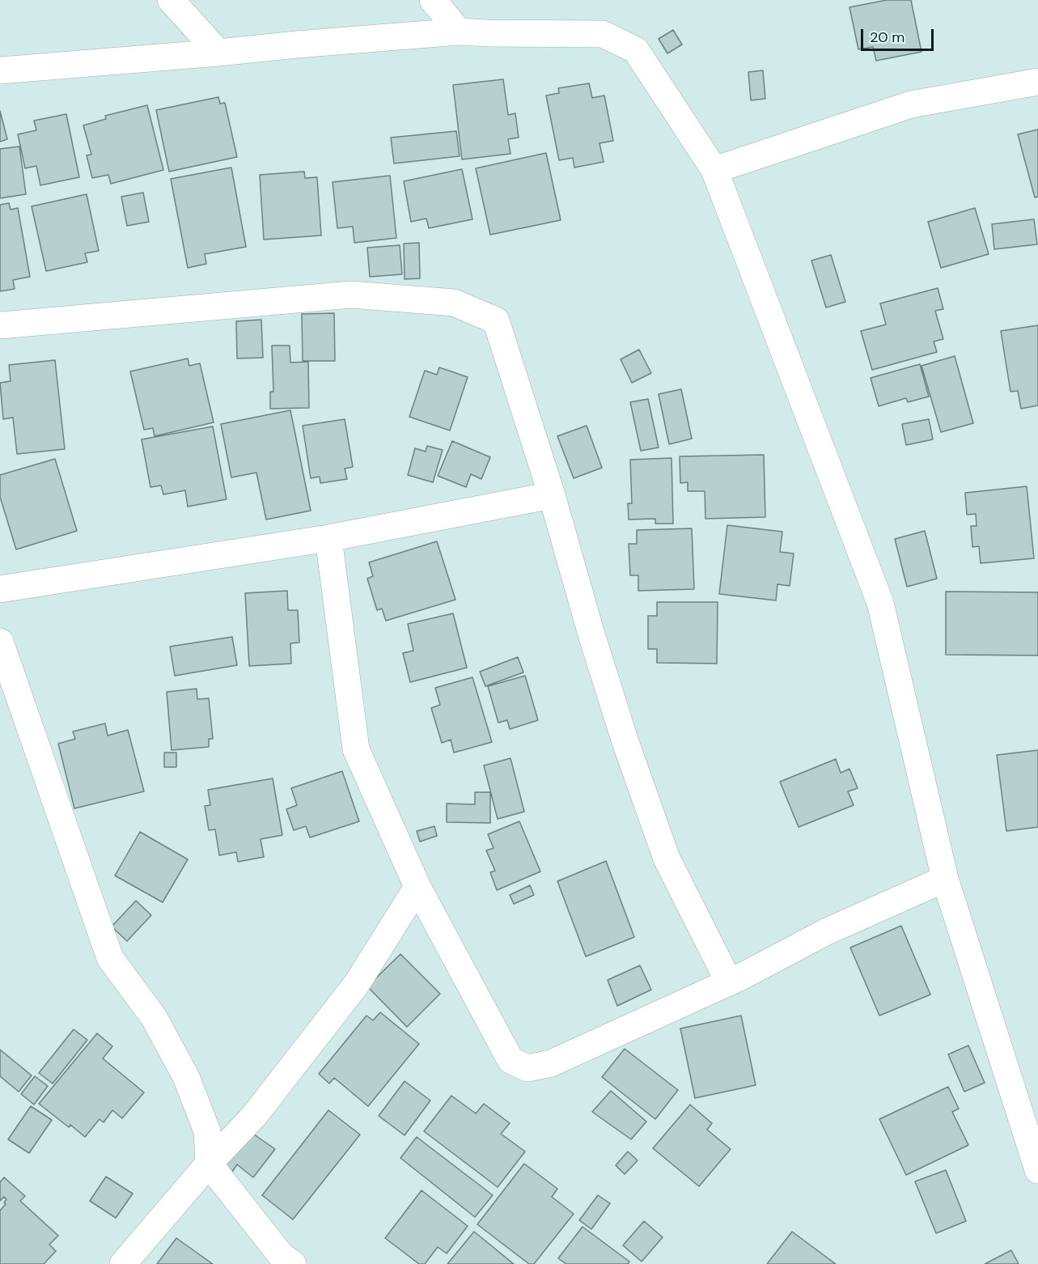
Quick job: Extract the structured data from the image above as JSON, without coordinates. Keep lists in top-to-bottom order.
{
  "scale_bar": "20 m"
}
